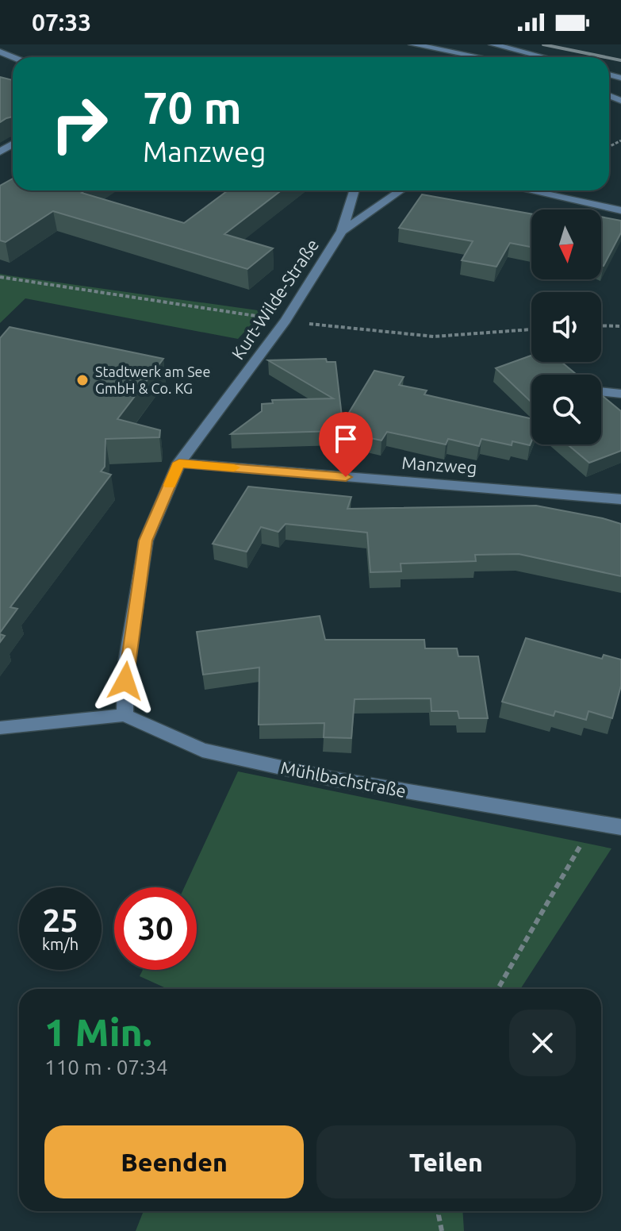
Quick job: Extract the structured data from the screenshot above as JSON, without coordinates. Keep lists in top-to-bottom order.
{
  "streets": {
    "street": ["Kurt-Wilde-Straße", "Manzweg", "Mühlbachstraße"]
  },
  "crossings": [
    ["Kurt-Wilde-Straße", "Manzweg"],
    ["Kurt-Wilde-Straße", "Mühlbachstraße"]
  ],
  "places": ["Stadtwerk am See GmbH & Co. KG"],
  "north": "bottom",
  "page": {
    "status": "07:33",
    "turn": ["70 m", "Manzweg"],
    "speed": "25 km/h",
    "limit": "30",
    "heading": ["1 Min.", "110 m · 07:34"],
    "buttons": ["Beenden", "Teilen"]
  }
}
